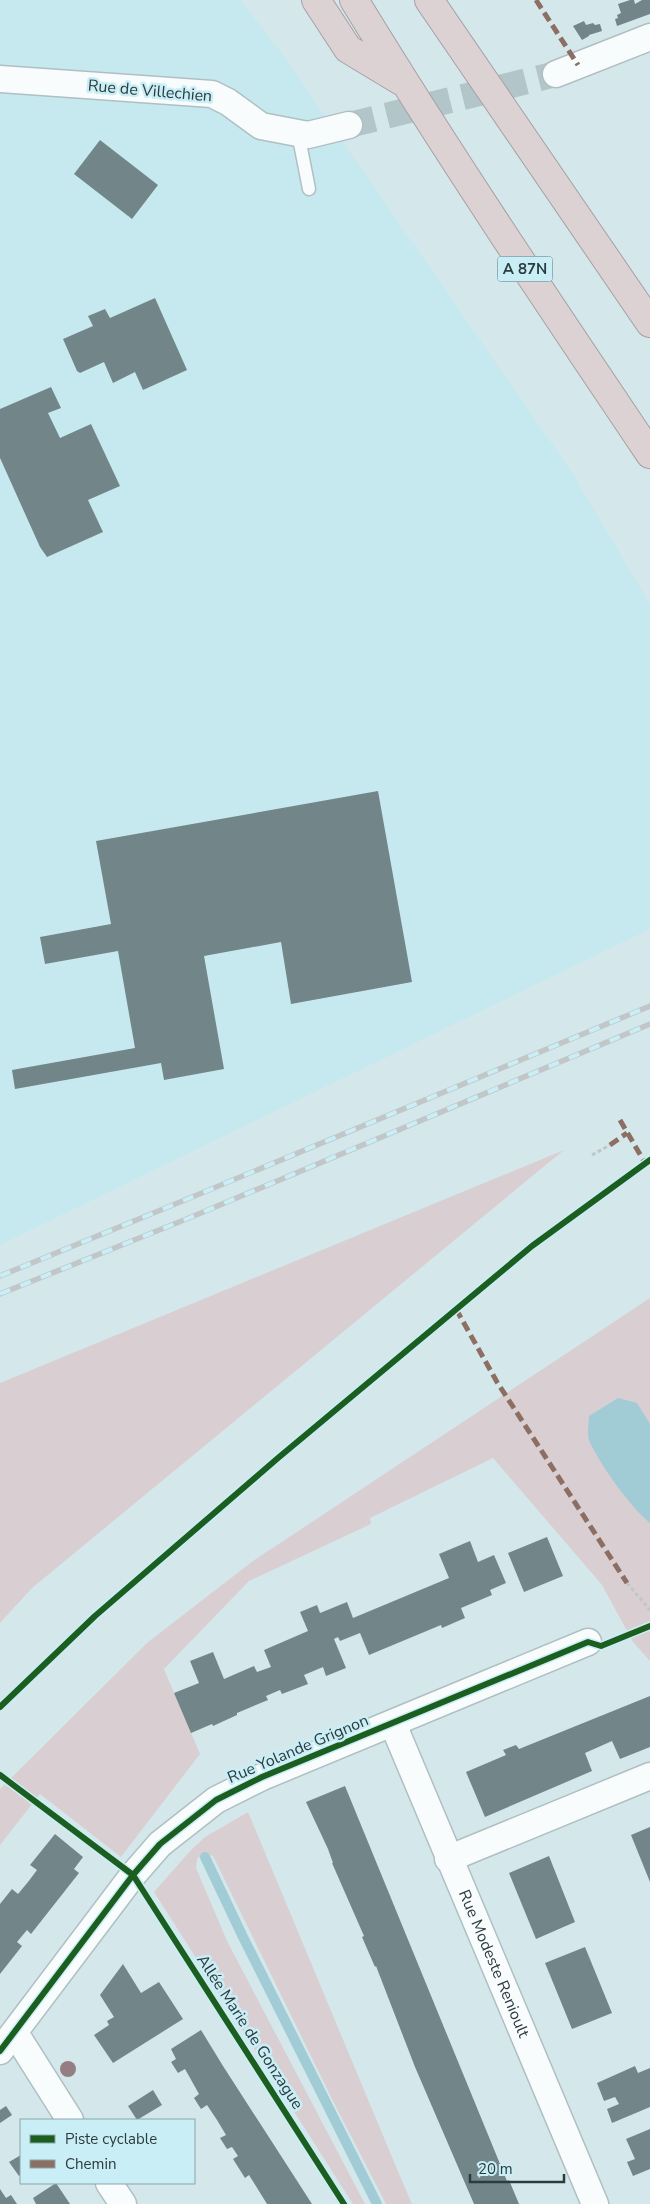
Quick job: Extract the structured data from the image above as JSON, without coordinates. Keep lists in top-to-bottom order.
{
  "streets": {
    "highway": ["A 87N"],
    "street": ["Rue de Villechien", "Rue Yolande Grignon", "Rue Modeste Renioult"],
    "cycle path": ["Allée Marie de Gonzague"]
  },
  "crossings": [
    ["Rue Yolande Grignon", "Rue Modeste Renioult"]
  ],
  "legend": ["Piste cyclable", "Chemin"],
  "scale_bar": "20 m"
}
